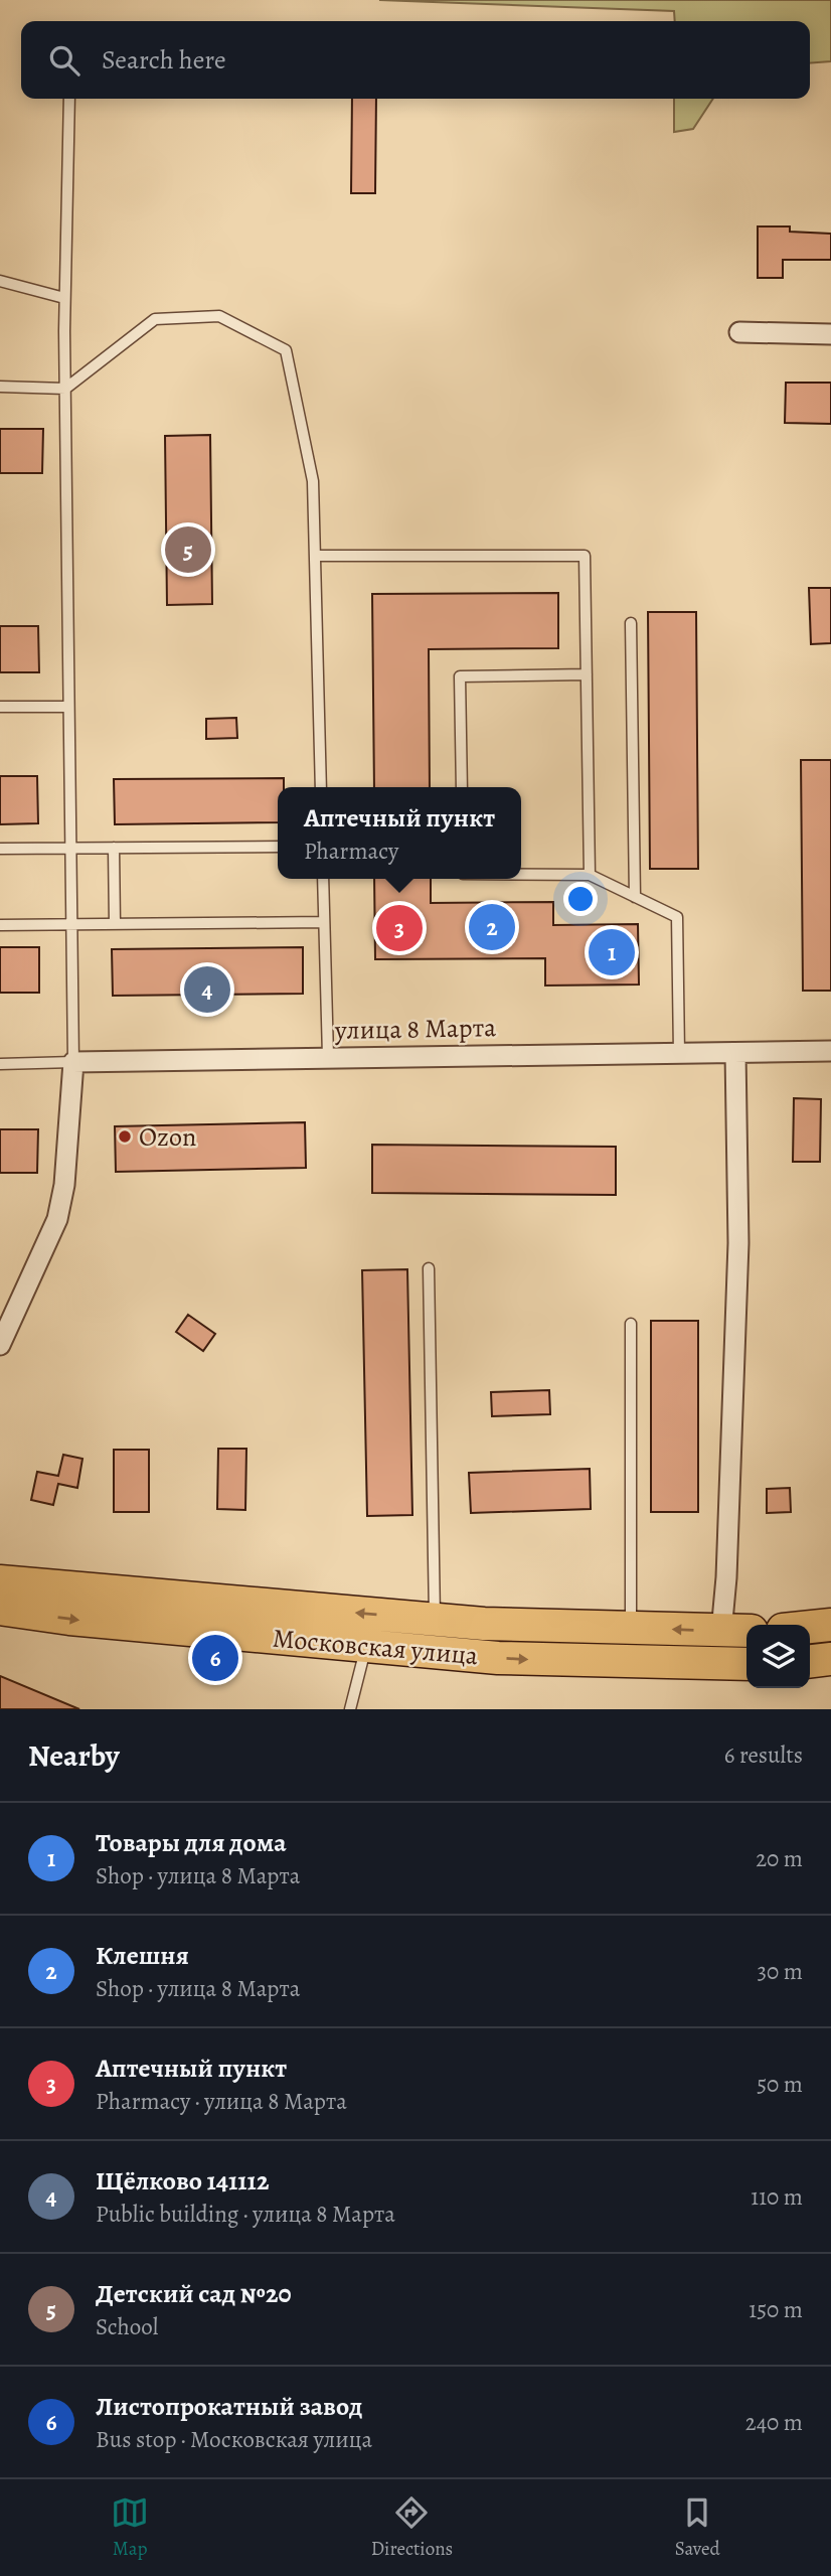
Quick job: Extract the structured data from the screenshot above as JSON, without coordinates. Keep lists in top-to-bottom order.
{
  "streets": {
    "main road": ["Московская улица"],
    "street": ["улица 8 Марта"]
  },
  "places": ["Ozon"],
  "page": {
    "search": "Search here",
    "pins": [
      "5",
      "2",
      "3",
      "1",
      "4",
      "6"
    ],
    "popup": ["Аптечный пункт", "Pharmacy"],
    "heading": ["Nearby", "6 results"],
    "list": [
      {
        "mark": "1",
        "name": "Товары для дома",
        "note": "Shop · улица 8 Марта",
        "value": "20 m"
      },
      {
        "mark": "2",
        "name": "Клешня",
        "note": "Shop · улица 8 Марта",
        "value": "30 m"
      },
      {
        "mark": "3",
        "name": "Аптечный пункт",
        "note": "Pharmacy · улица 8 Марта",
        "value": "50 m"
      },
      {
        "mark": "4",
        "name": "Щёлково 141112",
        "note": "Public building · улица 8 Марта",
        "value": "110 m"
      },
      {
        "mark": "5",
        "name": "Детский сад №20",
        "note": "School",
        "value": "150 m"
      },
      {
        "mark": "6",
        "name": "Листопрокатный завод",
        "note": "Bus stop · Московская улица",
        "value": "240 m"
      }
    ],
    "nav": ["Map", "Directions", "Saved"]
  }
}
